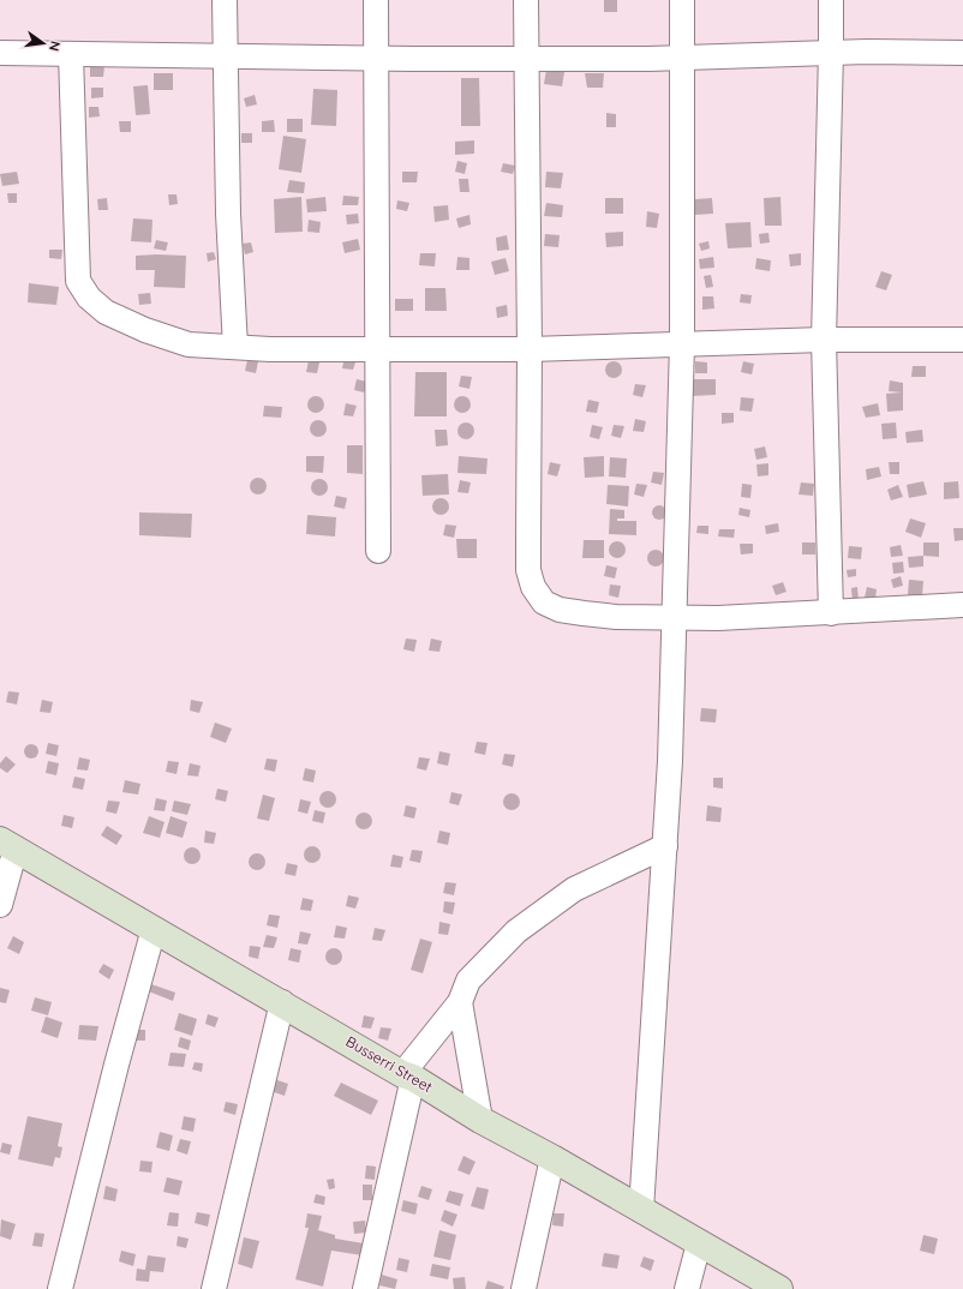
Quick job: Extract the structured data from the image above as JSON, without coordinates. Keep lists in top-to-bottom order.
{
  "streets": {
    "main road": ["Busserri Street"]
  },
  "north": "right"
}
